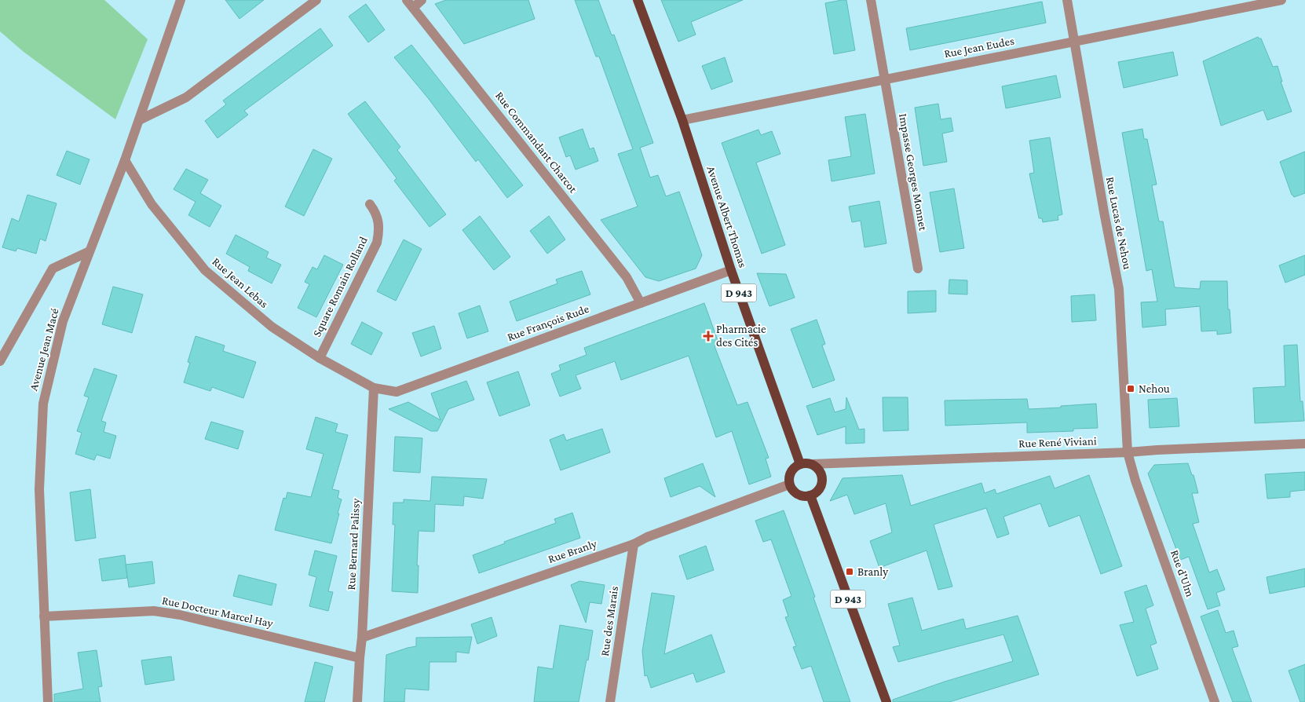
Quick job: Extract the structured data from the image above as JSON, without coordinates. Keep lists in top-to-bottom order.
{
  "streets": {
    "main road": ["Avenue Albert Thomas", "D 943"],
    "street": [
      "Rue Jean Eudes",
      "Rue Commandant Charcot",
      "Impasse Georges Monnet",
      "Rue Lucas de Nehou",
      "Rue Jean Lebas",
      "Square Romain Rolland",
      "Rue François Rude",
      "Avenue Jean Macé",
      "Rue René Viviani",
      "Rue Bernard Palissy",
      "Rue Branly",
      "Rue d'Ulm",
      "Rue Docteur Marcel Hay",
      "Rue des Marais"
    ]
  },
  "crossings": [
    ["Rue Jean Eudes", "Impasse Georges Monnet"],
    ["Rue Jean Eudes", "Avenue Albert Thomas"],
    ["Rue Jean Eudes", "Rue Lucas de Nehou"],
    ["Rue Commandant Charcot", "Rue François Rude"],
    ["Avenue Albert Thomas", "D 943"],
    ["Avenue Albert Thomas", "Rue François Rude"],
    ["Avenue Albert Thomas", "Rue René Viviani"],
    ["Avenue Albert Thomas", "Rue Branly"],
    ["Rue Lucas de Nehou", "Rue René Viviani"],
    ["Rue Lucas de Nehou", "Rue d'Ulm"],
    ["Rue Jean Lebas", "Square Romain Rolland"],
    ["Rue Jean Lebas", "Rue François Rude"],
    ["Rue Jean Lebas", "Avenue Jean Macé"],
    ["Rue Jean Lebas", "Rue Bernard Palissy"],
    ["D 943", "Rue René Viviani"],
    ["D 943", "Rue Branly"],
    ["Rue François Rude", "Rue Bernard Palissy"],
    ["Avenue Jean Macé", "Rue Docteur Marcel Hay"],
    ["Rue René Viviani", "Rue Branly"],
    ["Rue René Viviani", "Rue d'Ulm"],
    ["Rue Bernard Palissy", "Rue Branly"],
    ["Rue Bernard Palissy", "Rue Docteur Marcel Hay"],
    ["Rue Branly", "Rue des Marais"]
  ],
  "places": {
    "health": ["Pharmacie des Cités"],
    "transit": ["Nehou", "Branly"]
  }
}
